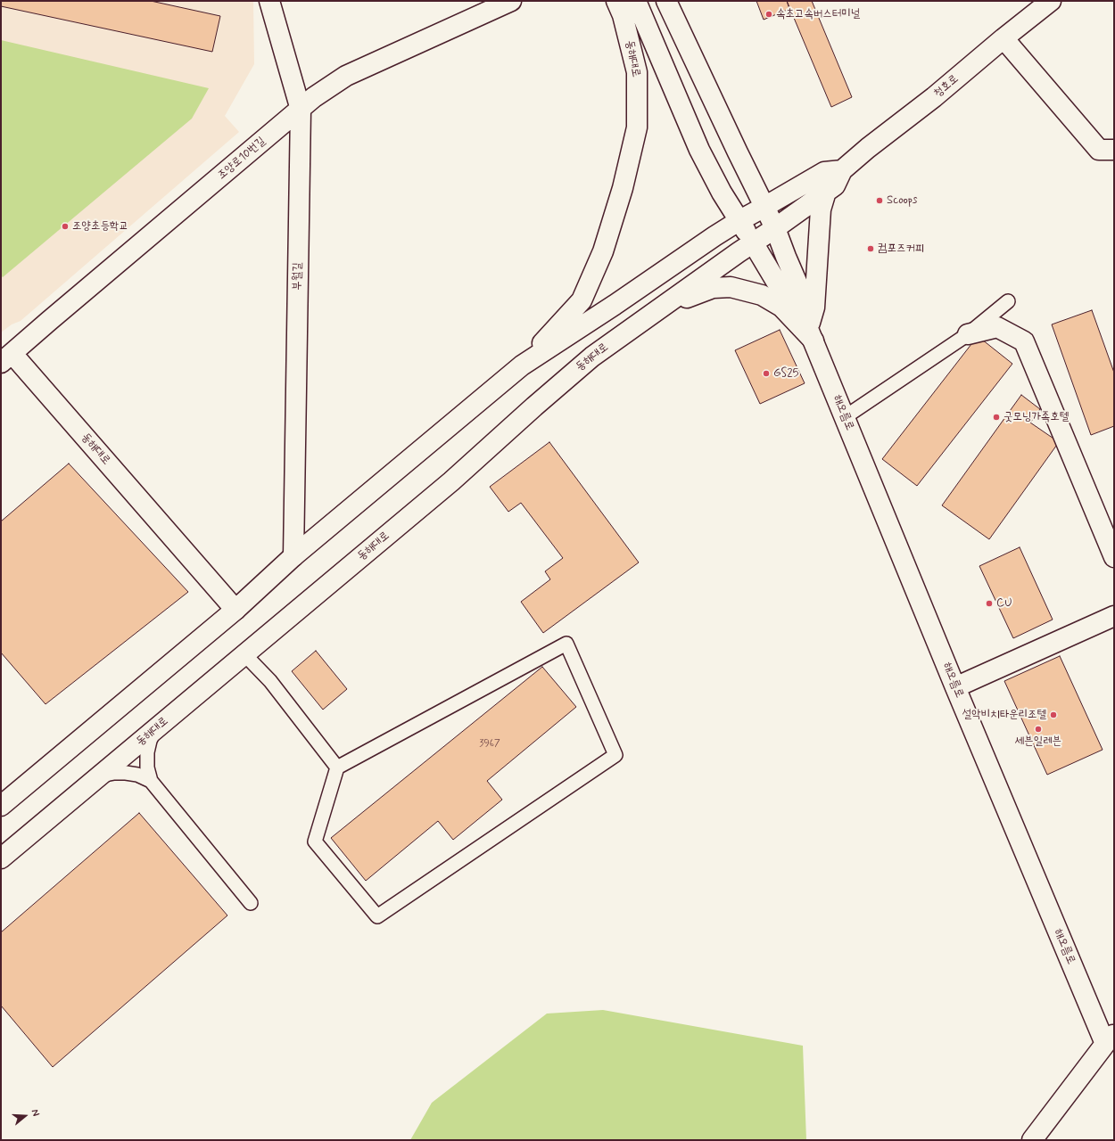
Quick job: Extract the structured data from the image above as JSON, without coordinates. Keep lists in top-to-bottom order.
{
  "streets": {
    "street": [
      "동해대로",
      "청호로",
      "조양로10번길",
      "부월길",
      "해오름로"
    ]
  },
  "crossings": [
    ["동해대로", "청호로"],
    ["동해대로", "조양로10번길"],
    ["동해대로", "부월길"],
    ["동해대로", "해오름로"],
    ["청호로", "해오름로"],
    ["조양로10번길", "부월길"]
  ],
  "places": [
    "속초고속버스터미널",
    "Scoops",
    "조양초등학교",
    "컴포즈커피",
    "GS25",
    "굿모닝가족호텔",
    "CU",
    "설악비치타운리조텔",
    "세븐일레븐"
  ],
  "house_numbers": ["3967"],
  "north": "right"
}
